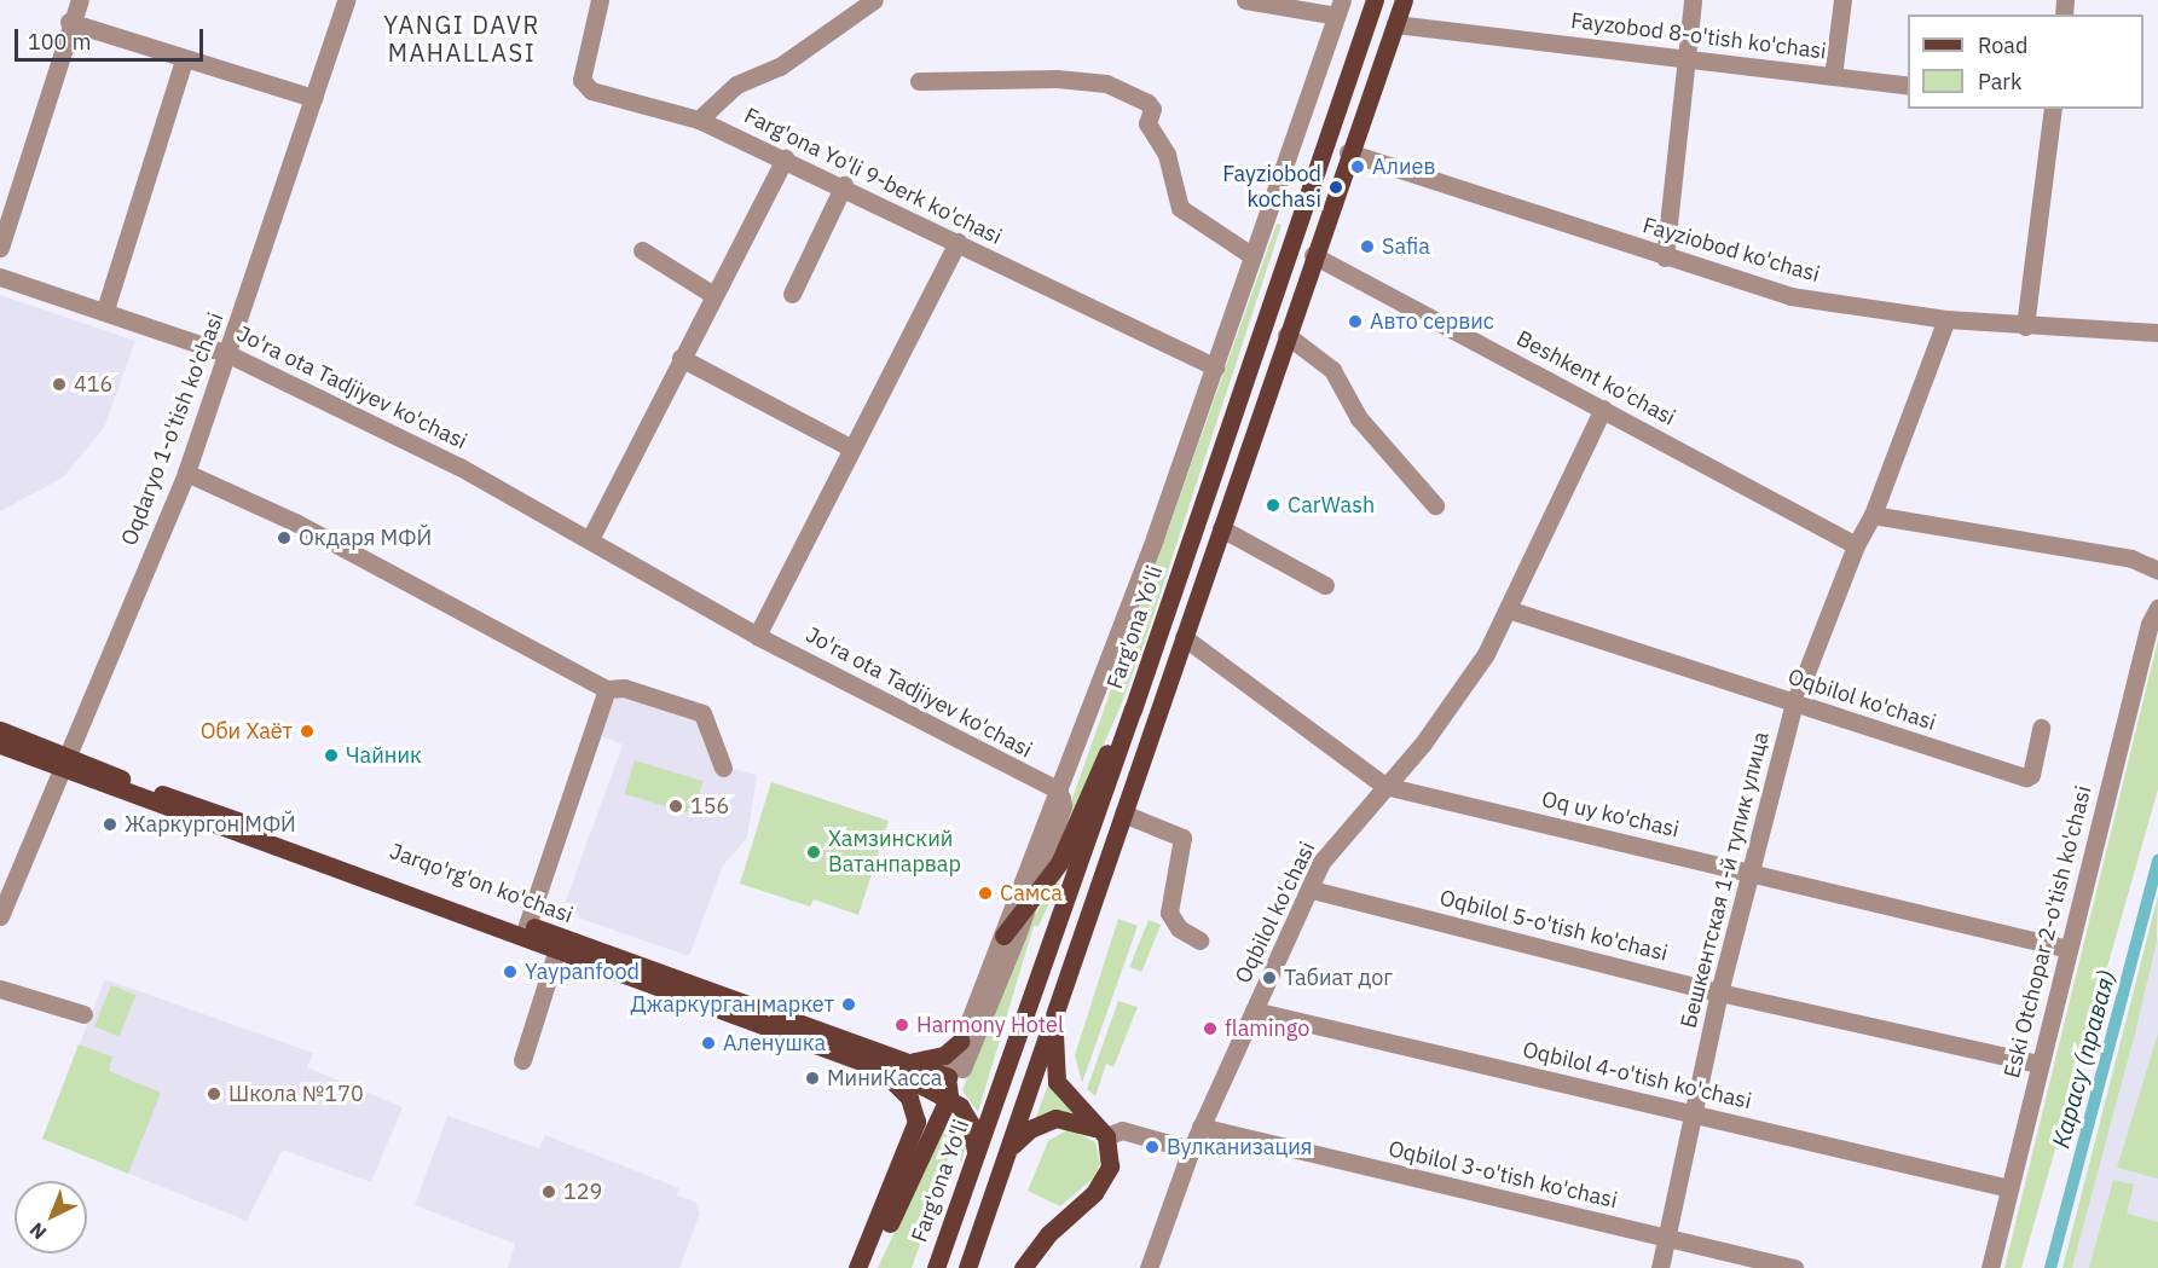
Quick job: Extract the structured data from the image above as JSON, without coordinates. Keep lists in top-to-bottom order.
{
  "streets": {
    "main road": ["Farg'ona Yo'li", "Jarqo'rg'on ko'chasi"],
    "street": [
      "Fayzobod 8-o'tish ko'chasi",
      "Farg'ona Yo'li 9-berk ko'chasi",
      "Fayziobod ko'chasi",
      "Beshkent ko'chasi",
      "Jo'ra ota Tadjiyev ko'chasi",
      "Oqdaryo 1-o'tish ko'chasi",
      "Oqbilol ko'chasi",
      "Oq uy ko'chasi",
      "Бешкентская 1-й тупик улица",
      "Oqbilol 5-o'tish ko'chasi",
      "Eski Otchopar 2-o'tish ko'chasi",
      "Oqbilol 4-o'tish ko'chasi",
      "Oqbilol 3-o'tish ko'chasi"
    ]
  },
  "crossings": [
    ["Farg'ona Yo'li 9-berk ko'chasi", "Farg'ona Yo'li"],
    ["Fayziobod ko'chasi", "Бешкентская 1-й тупик улица"],
    ["Beshkent ko'chasi", "Oqbilol ko'chasi"],
    ["Beshkent ko'chasi", "Бешкентская 1-й тупик улица"],
    ["Jo'ra ota Tadjiyev ko'chasi", "Oqdaryo 1-o'tish ko'chasi"],
    ["Jo'ra ota Tadjiyev ko'chasi", "Farg'ona Yo'li"],
    ["Oqdaryo 1-o'tish ko'chasi", "Jarqo'rg'on ko'chasi"],
    ["Farg'ona Yo'li", "Jarqo'rg'on ko'chasi"],
    ["Oqbilol ko'chasi", "Oq uy ko'chasi"],
    ["Oqbilol ko'chasi", "Бешкентская 1-й тупик улица"],
    ["Oqbilol ko'chasi", "Oqbilol 5-o'tish ko'chasi"],
    ["Oqbilol ko'chasi", "Oqbilol 4-o'tish ko'chasi"],
    ["Oqbilol ko'chasi", "Oqbilol 3-o'tish ko'chasi"],
    ["Oq uy ko'chasi", "Бешкентская 1-й тупик улица"],
    ["Oq uy ko'chasi", "Eski Otchopar 2-o'tish ko'chasi"],
    ["Бешкентская 1-й тупик улица", "Oqbilol 5-o'tish ko'chasi"],
    ["Бешкентская 1-й тупик улица", "Oqbilol 4-o'tish ko'chasi"],
    ["Бешкентская 1-й тупик улица", "Oqbilol 3-o'tish ko'chasi"],
    ["Oqbilol 5-o'tish ko'chasi", "Eski Otchopar 2-o'tish ko'chasi"],
    ["Eski Otchopar 2-o'tish ko'chasi", "Oqbilol 4-o'tish ko'chasi"]
  ],
  "districts": ["YANGI DAVR MAHALLASI"],
  "water": ["Карасу (правая)"],
  "places": [
    "Алиев",
    "Fayziobod kochasi",
    "Safia",
    "Авто сервис",
    "416",
    "CarWash",
    "Окдаря МФЙ",
    "Оби Хаёт",
    "Чайник",
    "156",
    "Жаркургон МФЙ",
    "Хамзинский Ватанпарвар",
    "Самса",
    "Yaypanfood",
    "Табиат дог",
    "Джаркурган маркет",
    "Harmony Hotel",
    "flamingo",
    "Аленушка",
    "МиниКасса",
    "Школа №170",
    "Вулканизация",
    "129"
  ],
  "legend": ["Road", "Park"],
  "scale_bar": "100 m",
  "north": "bottom left"
}
